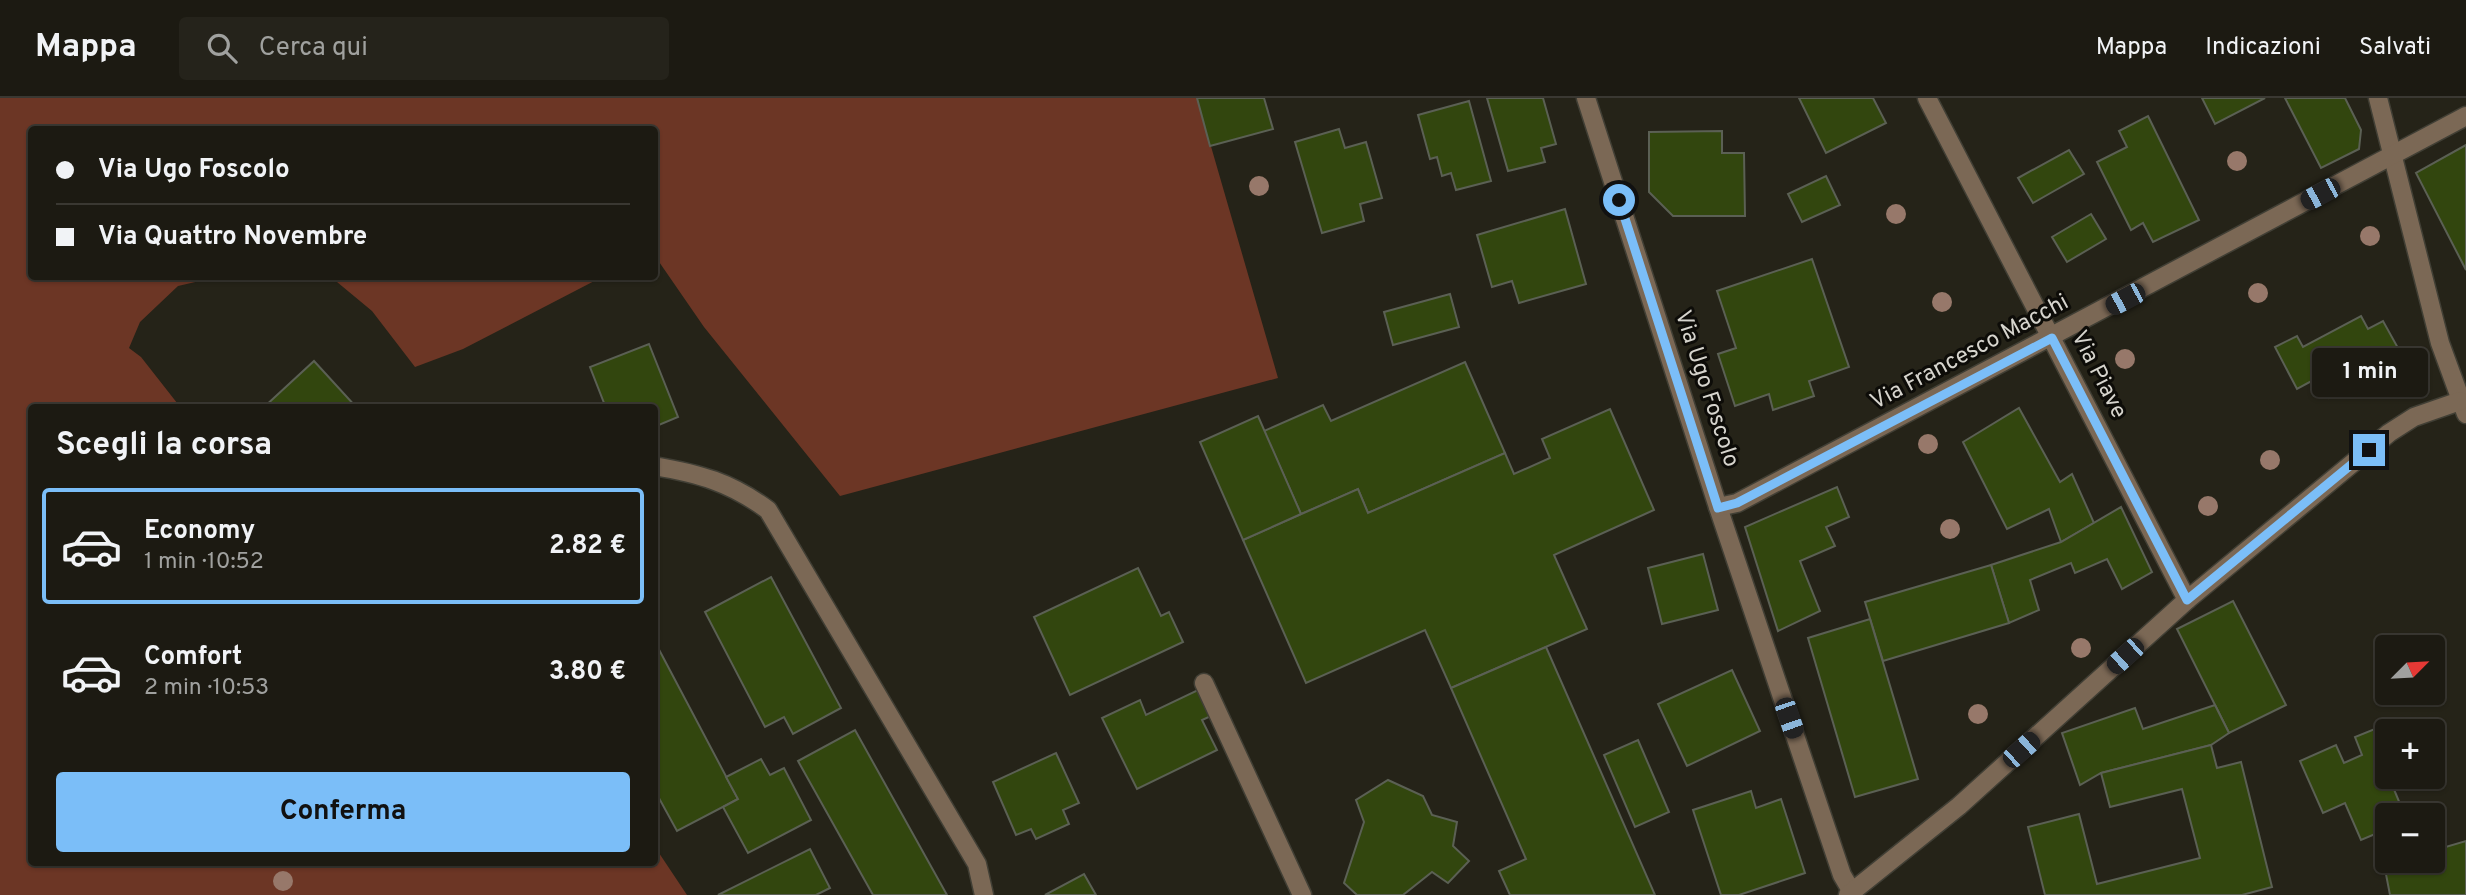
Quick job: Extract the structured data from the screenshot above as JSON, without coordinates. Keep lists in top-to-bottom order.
{
  "streets": {
    "street": ["Via Francesco Macchi", "Via Piave", "Via Ugo Foscolo"]
  },
  "crossings": [
    ["Via Francesco Macchi", "Via Piave"],
    ["Via Francesco Macchi", "Via Ugo Foscolo"]
  ],
  "north": "top right",
  "page": {
    "header": "Mappa",
    "search": "Cerca qui",
    "nav": ["Mappa", "Indicazioni", "Salvati"],
    "banner": ["Via Ugo Foscolo", "Via Quattro Novembre"],
    "bubble": "1 min",
    "heading": "Scegli la corsa",
    "list": [
      {
        "name": "Economy",
        "note": "1 min · 10:52",
        "value": "2.82 €"
      },
      {
        "name": "Comfort",
        "note": "2 min · 10:53",
        "value": "3.80 €"
      }
    ],
    "map_buttons": ["+", "−"],
    "buttons": "Conferma"
  }
}
